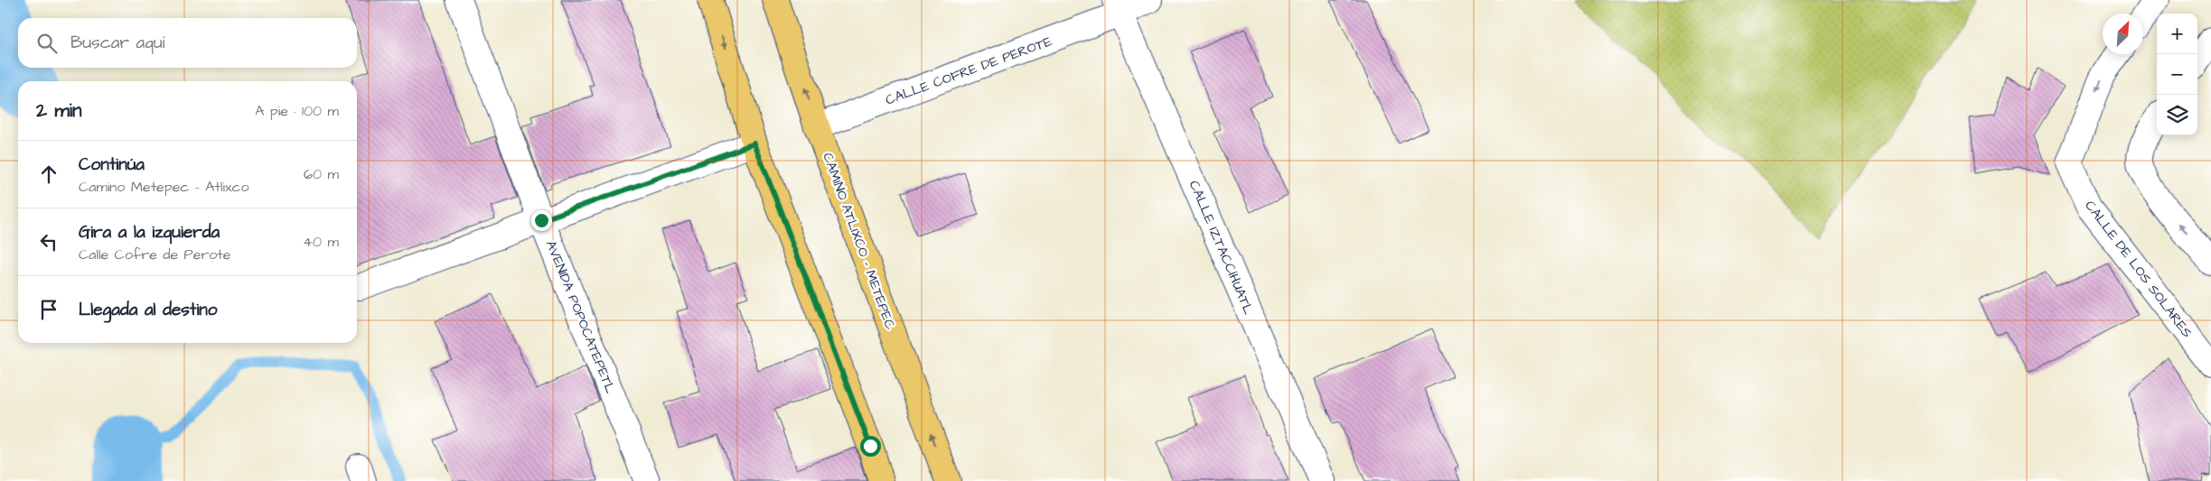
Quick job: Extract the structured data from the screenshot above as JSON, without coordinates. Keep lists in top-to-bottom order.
{
  "streets": {
    "main road": ["CAMINO ATLIXCO - METEPEC"],
    "street": [
      "CALLE COFRE DE PEROTE",
      "CALLE IZTACCÍHUATL",
      "CALLE DE LOS SOLARES",
      "AVENIDA POPOCATEPETL"
    ]
  },
  "crossings": [
    ["CALLE COFRE DE PEROTE", "CAMINO ATLIXCO - METEPEC"],
    ["CALLE COFRE DE PEROTE", "CALLE IZTACCÍHUATL"]
  ],
  "one_way": ["CALLE DE LOS SOLARES"],
  "north": "top right",
  "page": {
    "map_buttons": ["+", "−"],
    "search": "Buscar aquí",
    "heading": ["2 min", "A pie · 100 m"],
    "list": [
      ["Continúa", "Camino Metepec - Atlixco", "60 m"],
      ["Gira a la izquierda", "Calle Cofre de Perote", "40 m"],
      "Llegada al destino"
    ]
  }
}
